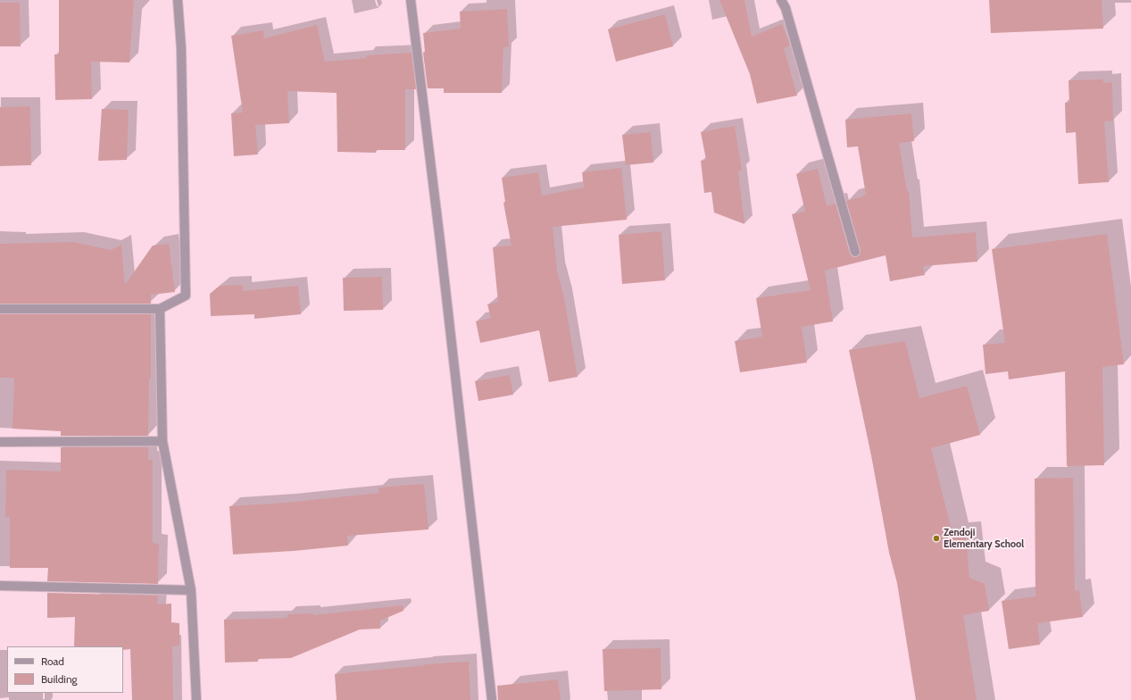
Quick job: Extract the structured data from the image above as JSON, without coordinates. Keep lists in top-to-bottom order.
{
  "places": ["Zendoji Elementary School"],
  "legend": ["Road", "Building"]
}
